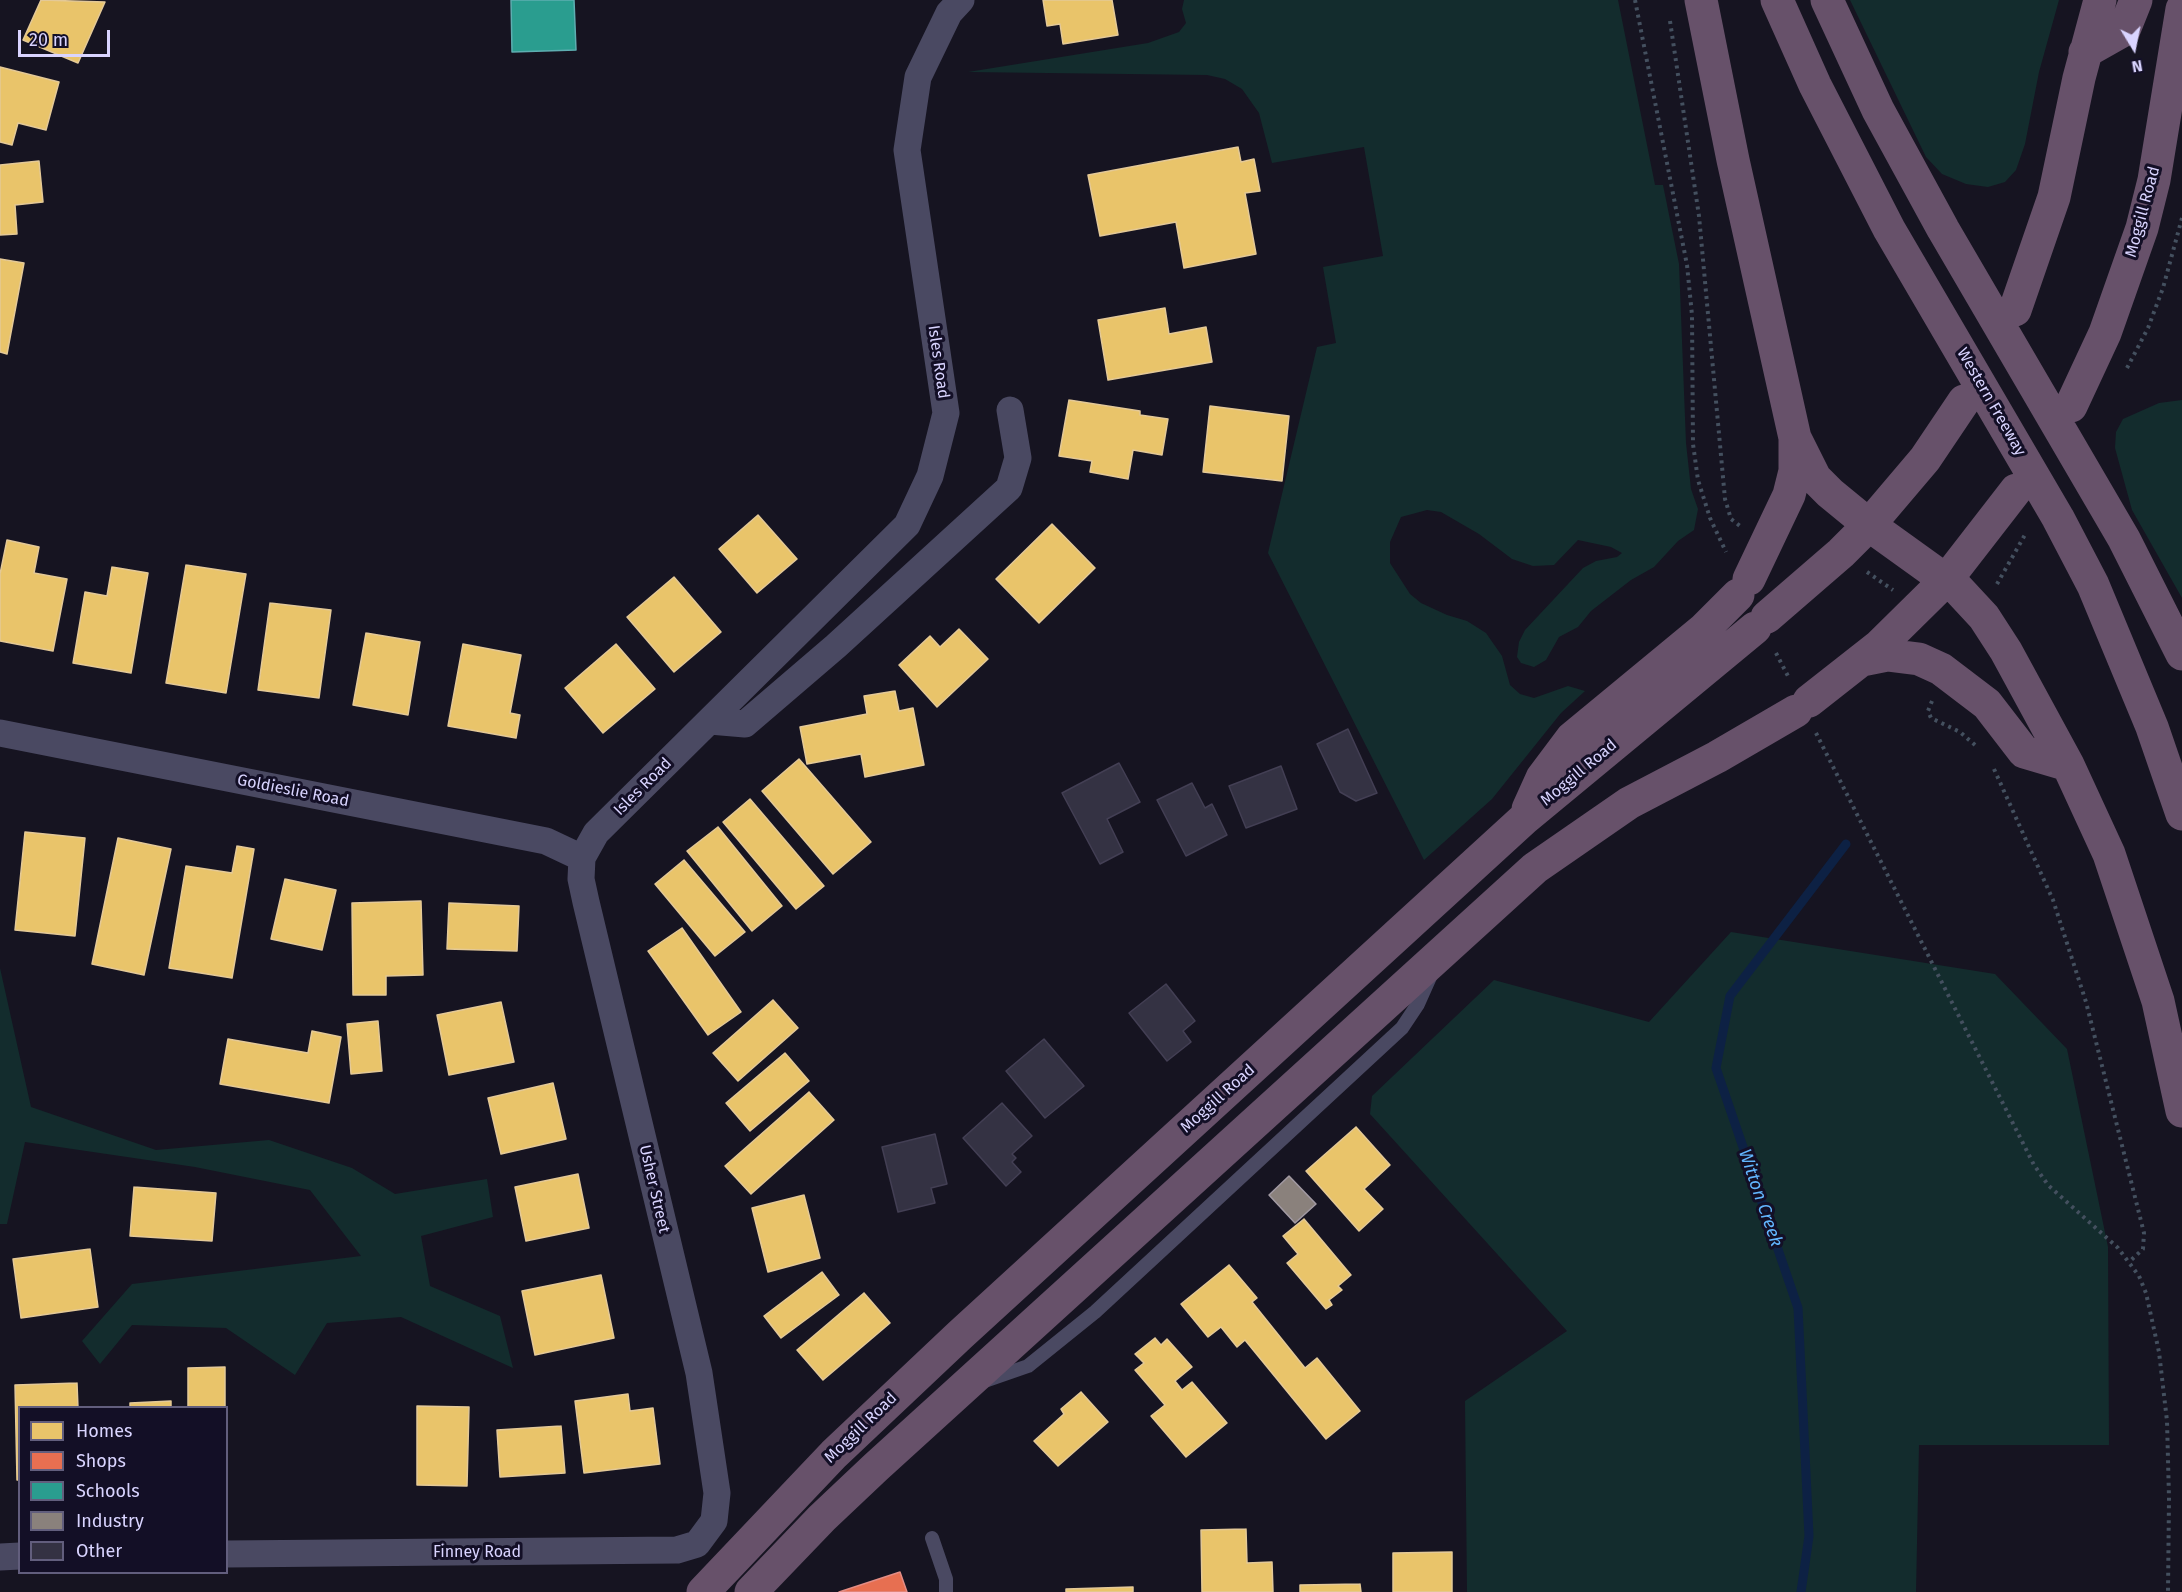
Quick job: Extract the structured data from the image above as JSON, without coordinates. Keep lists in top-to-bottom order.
{
  "streets": {
    "highway": ["Moggill Road", "Western Freeway"],
    "street": [
      "Isles Road",
      "Goldieslie Road",
      "Usher Street",
      "Finney Road"
    ]
  },
  "crossings": [
    ["Isles Road", "Goldieslie Road"],
    ["Isles Road", "Usher Street"],
    ["Goldieslie Road", "Usher Street"],
    ["Usher Street", "Finney Road"]
  ],
  "water": ["Witton Creek"],
  "legend": [
    "Homes",
    "Shops",
    "Schools",
    "Industry",
    "Other"
  ],
  "scale_bar": "20 m",
  "north": "bottom"
}
